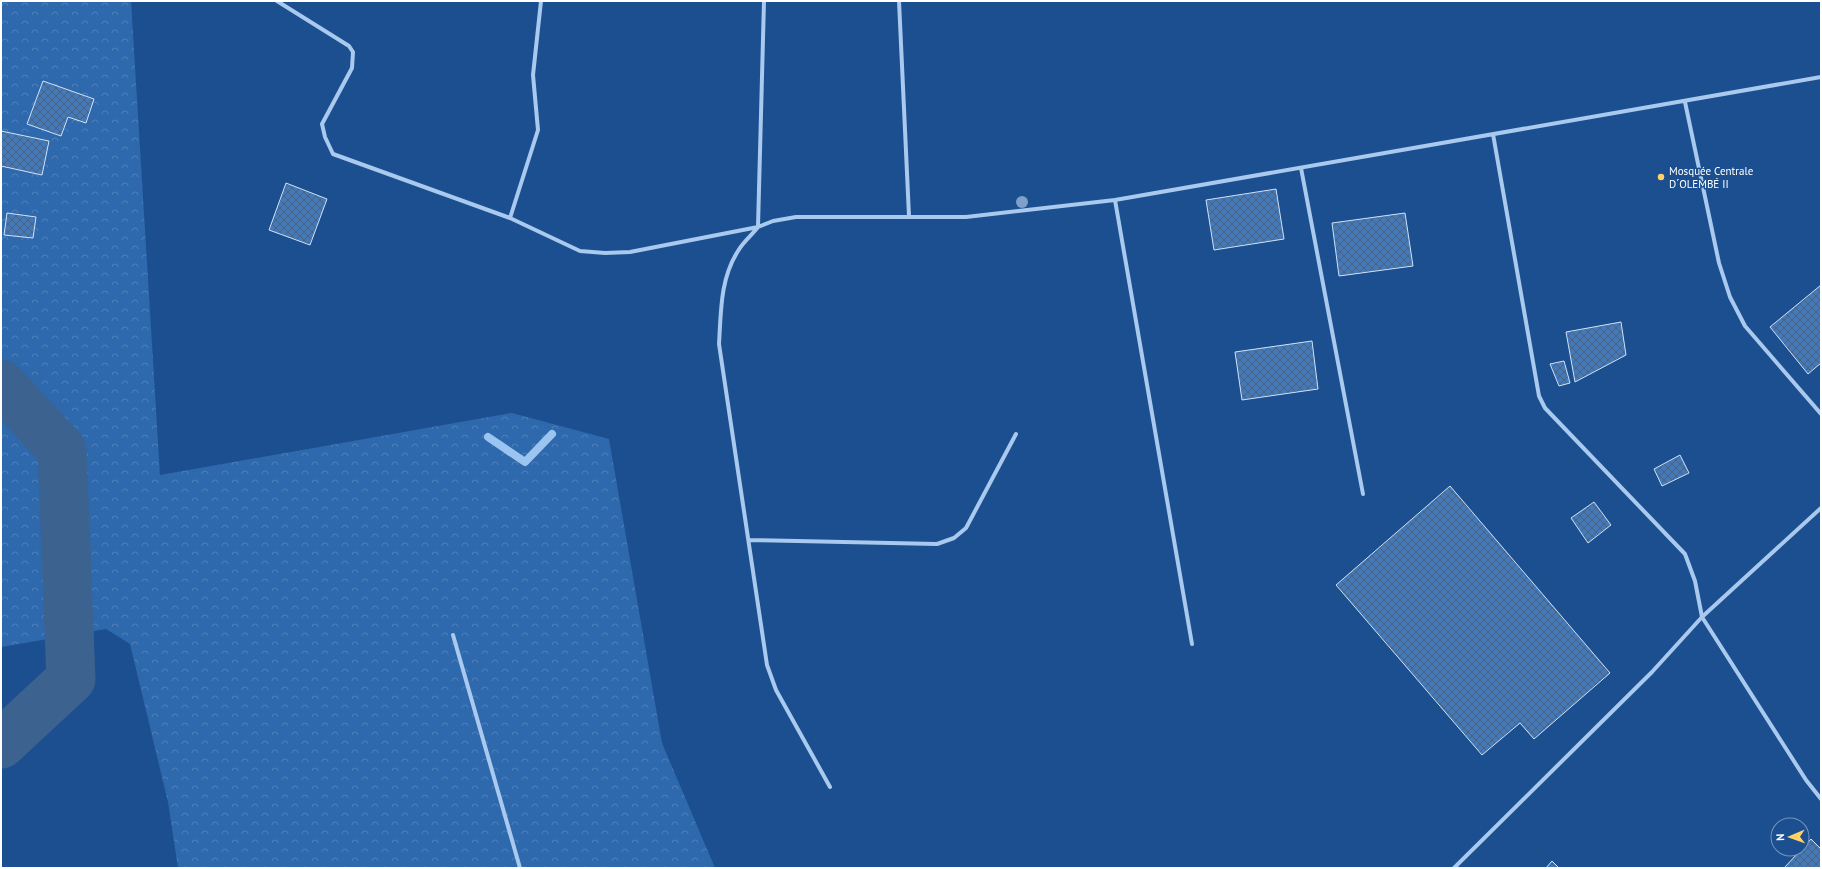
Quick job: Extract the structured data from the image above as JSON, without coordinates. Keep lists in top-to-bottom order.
{
  "places": ["Mosquée Centrale D´OLEMBÉ II"],
  "north": "left"
}
